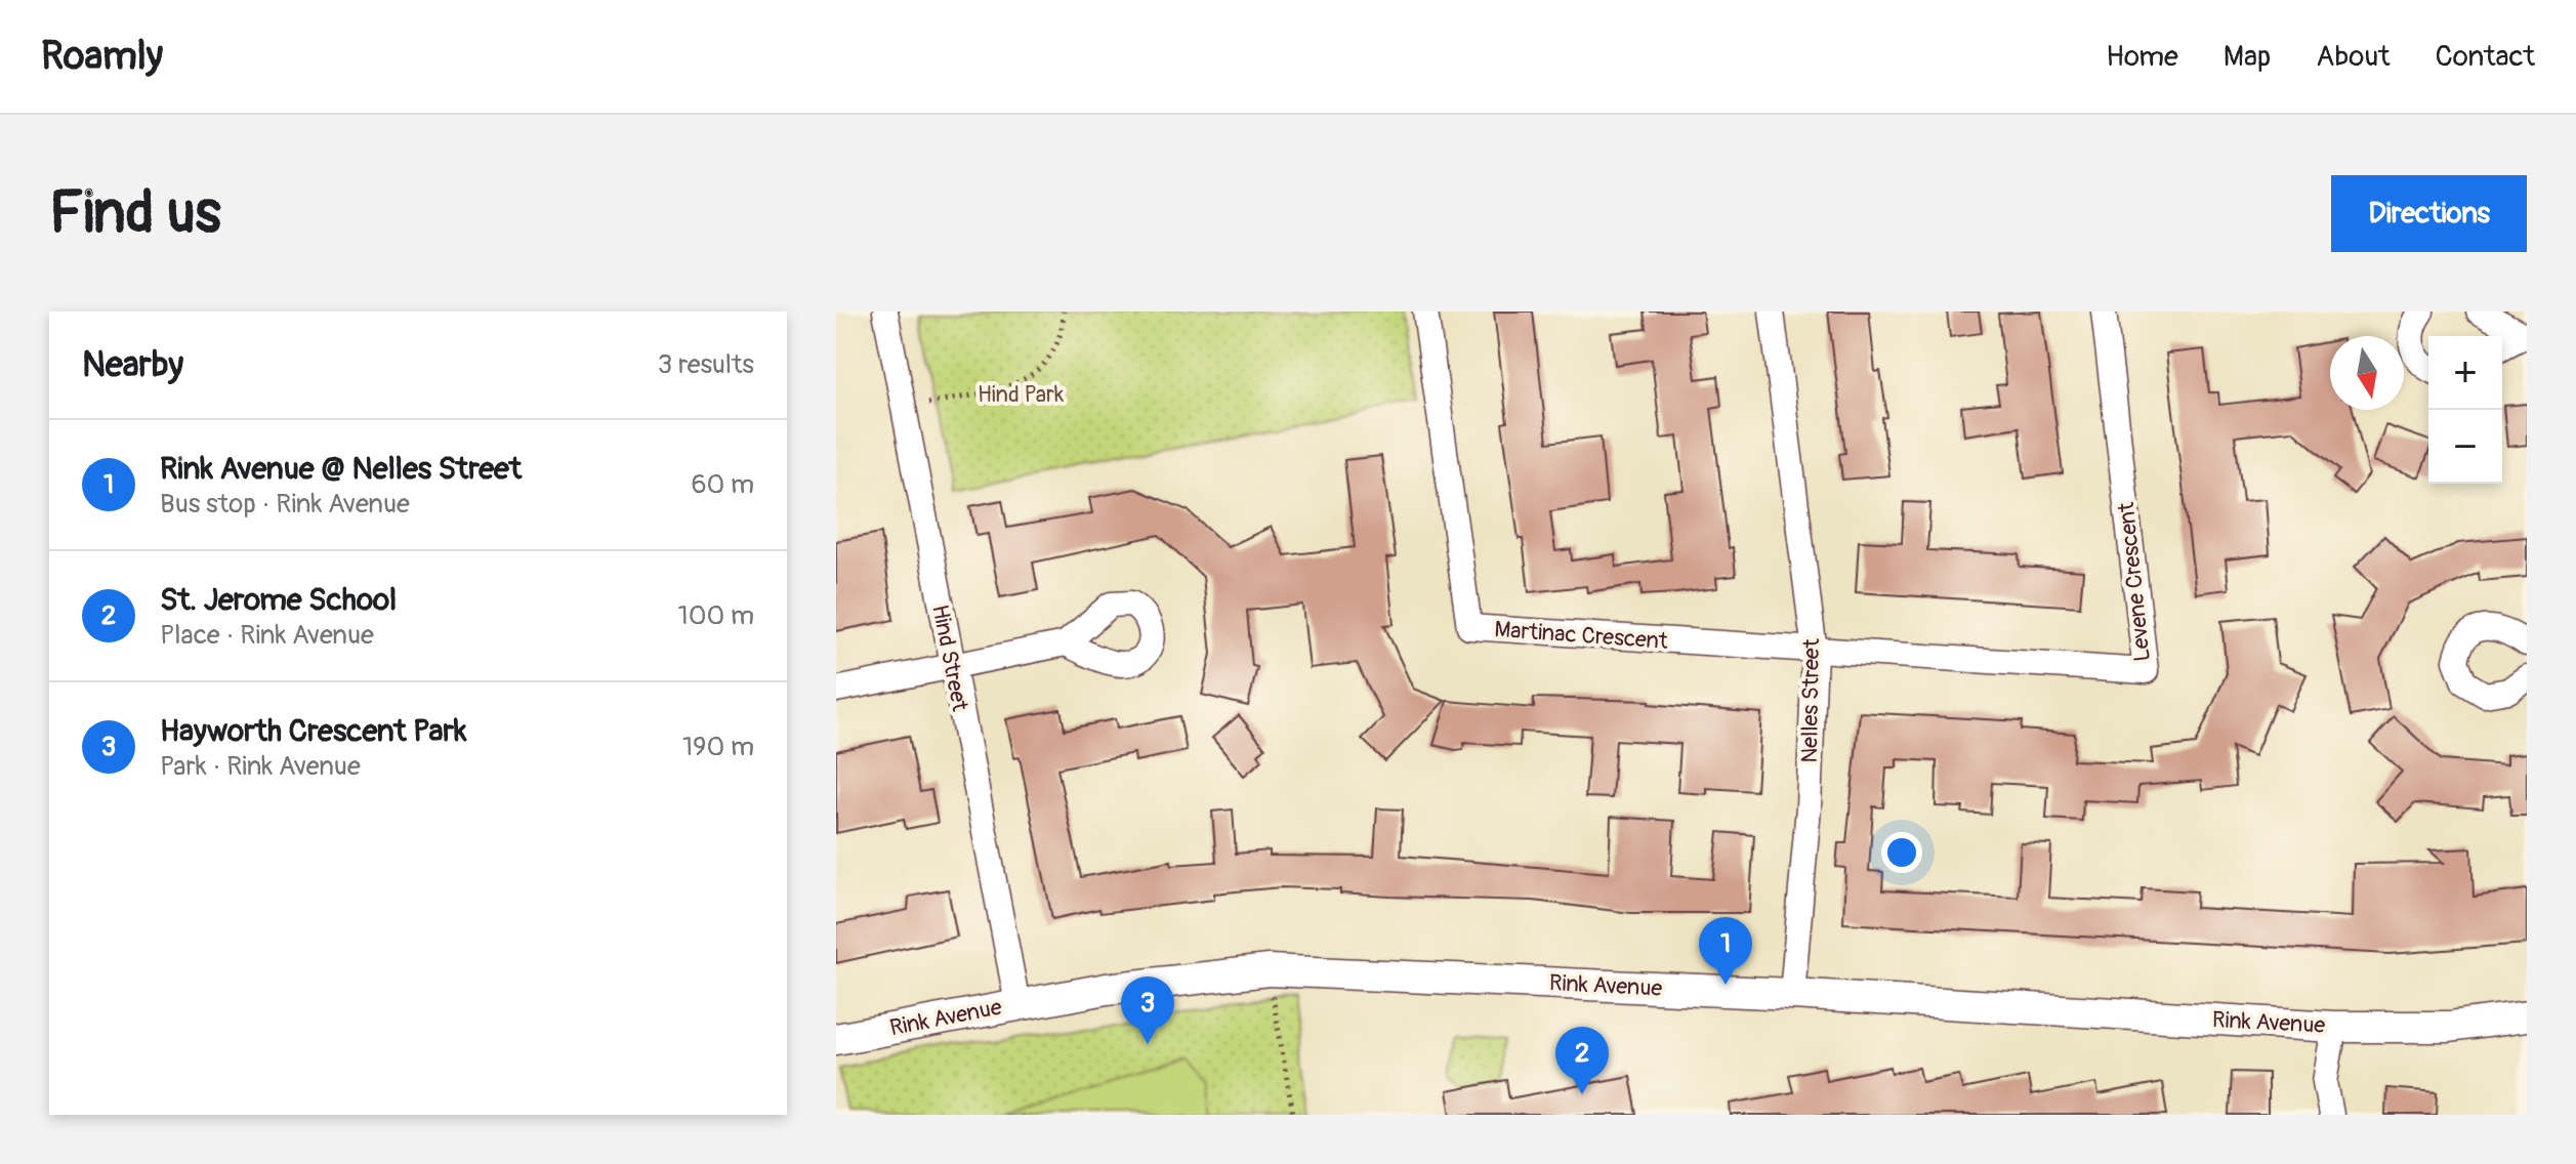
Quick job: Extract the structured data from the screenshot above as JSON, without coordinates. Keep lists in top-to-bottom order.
{
  "streets": {
    "street": [
      "Levene Crescent",
      "Martinac Crescent",
      "Hind Street",
      "Nelles Street",
      "Rink Avenue"
    ]
  },
  "crossings": [
    ["Levene Crescent", "Martinac Crescent"],
    ["Levene Crescent", "Nelles Street"],
    ["Martinac Crescent", "Nelles Street"],
    ["Hind Street", "Rink Avenue"],
    ["Nelles Street", "Rink Avenue"]
  ],
  "parks": ["Hind Park"],
  "north": "bottom",
  "page": {
    "header": "Roamly",
    "nav": [
      "Home",
      "Map",
      "About",
      "Contact"
    ],
    "buttons": "Directions",
    "title": "Find us",
    "heading": ["Nearby", "3 results"],
    "map_buttons": ["+", "−"],
    "list": [
      {
        "mark": "1",
        "name": "Rink Avenue @ Nelles Street",
        "note": "Bus stop · Rink Avenue",
        "value": "60 m"
      },
      {
        "mark": "2",
        "name": "St. Jerome School",
        "note": "Place · Rink Avenue",
        "value": "100 m"
      },
      {
        "mark": "3",
        "name": "Hayworth Crescent Park",
        "note": "Park · Rink Avenue",
        "value": "190 m"
      }
    ],
    "pins": ["1", "3", "2"]
  }
}
